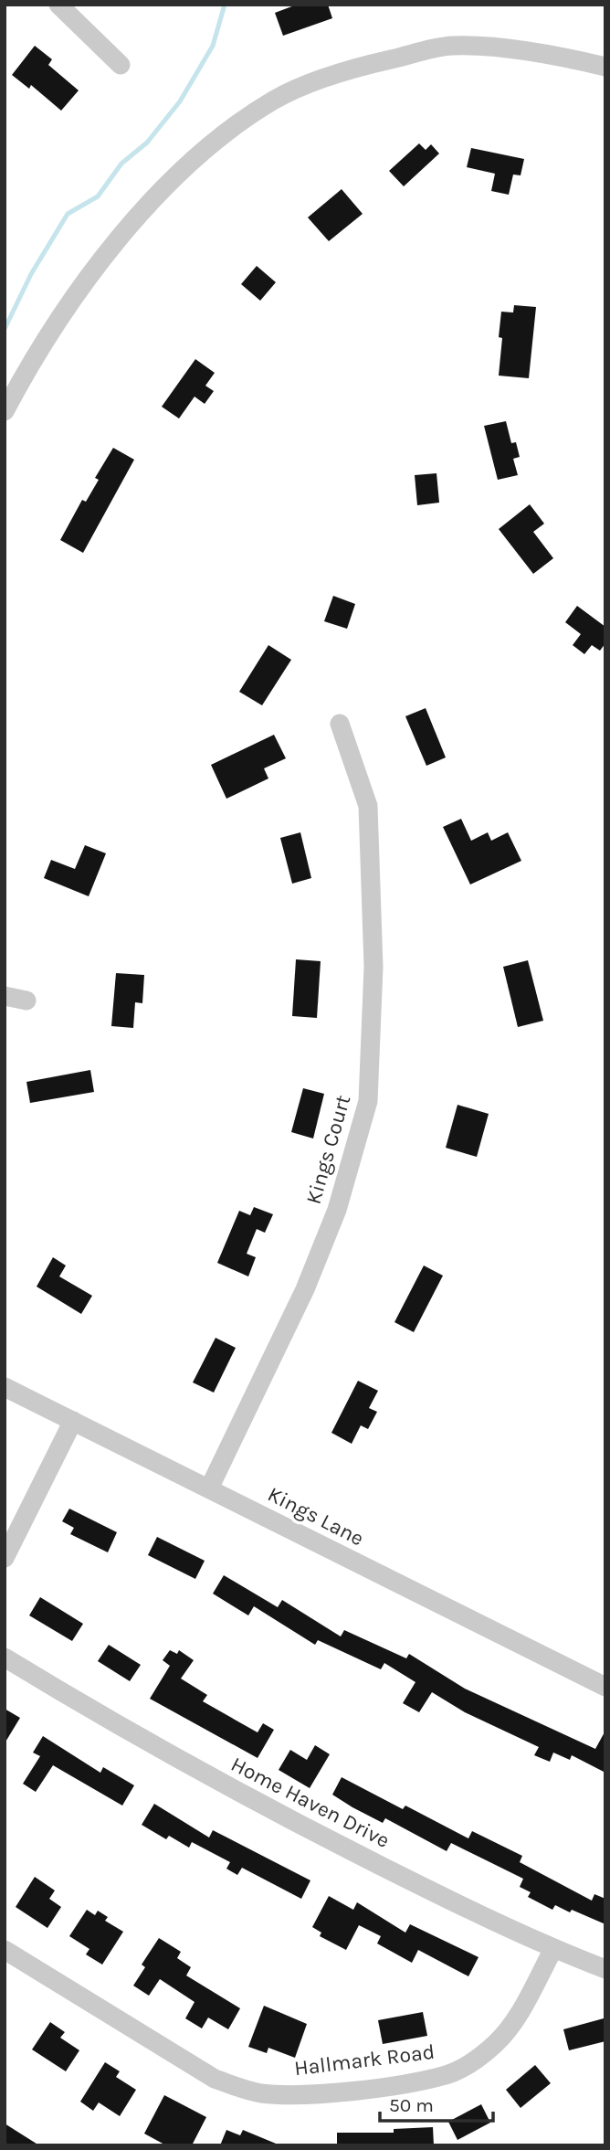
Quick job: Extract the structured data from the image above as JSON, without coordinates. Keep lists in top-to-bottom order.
{
  "streets": {
    "street": [
      "Kings Court",
      "Kings Lane",
      "Home Haven Drive",
      "Hallmark Road"
    ]
  },
  "crossings": [
    ["Kings Court", "Kings Lane"],
    ["Home Haven Drive", "Hallmark Road"]
  ],
  "scale_bar": "50 m"
}
